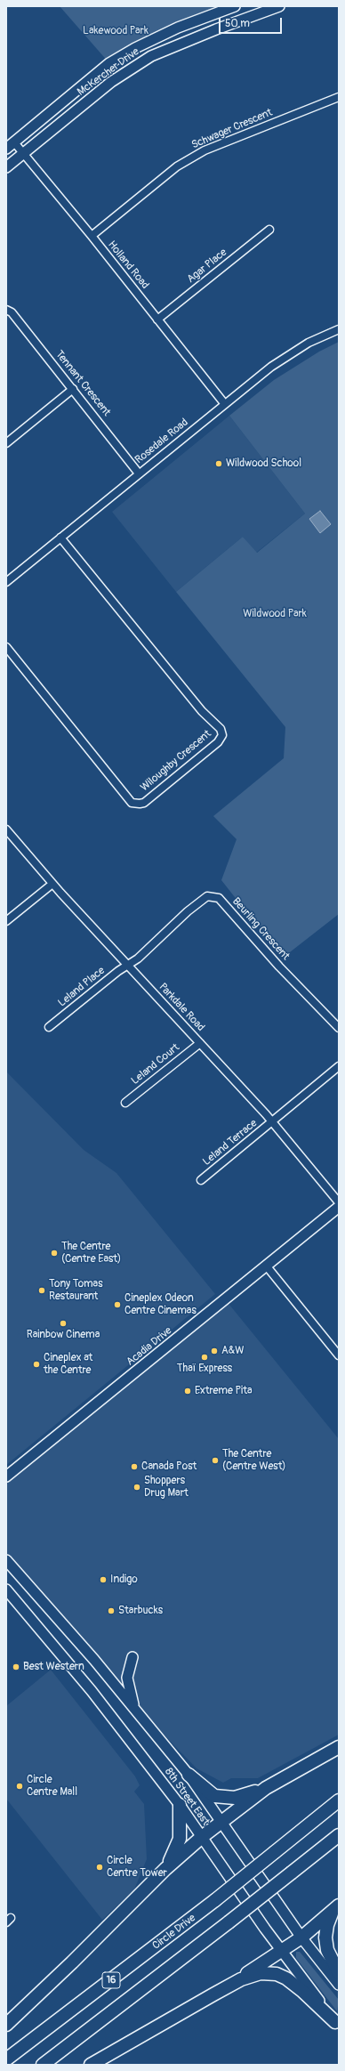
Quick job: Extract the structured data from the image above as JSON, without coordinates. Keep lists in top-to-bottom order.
{
  "streets": {
    "highway": ["Circle Drive", "16"],
    "main road": ["McKercher Drive", "Acadia Drive", "8th Street East"],
    "street": [
      "Schwager Crescent",
      "Holland Road",
      "Agar Place",
      "Tennant Crescent",
      "Rosedale Road",
      "Wiloughby Crescent",
      "Beurling Crescent",
      "Leland Place",
      "Parkdale Road",
      "Leland Court",
      "Leland Terrace"
    ]
  },
  "crossings": [
    ["McKercher Drive", "Holland Road"],
    ["Schwager Crescent", "Holland Road"],
    ["Holland Road", "Agar Place"],
    ["Holland Road", "Rosedale Road"],
    ["Tennant Crescent", "Rosedale Road"],
    ["Rosedale Road", "Wiloughby Crescent"],
    ["Beurling Crescent", "Leland Place"],
    ["Beurling Crescent", "Parkdale Road"],
    ["Leland Place", "Parkdale Road"],
    ["Parkdale Road", "Leland Court"],
    ["Parkdale Road", "Leland Terrace"]
  ],
  "parks": ["Lakewood Park", "Wildwood Park"],
  "places": [
    "Wildwood School",
    "The Centre (Centre East)",
    "Tony Tomas Restaurant",
    "Cineplex Odeon Centre Cinemas",
    "Rainbow Cinema",
    "A&W",
    "Thaï Express",
    "Cineplex at the Centre",
    "Extreme Pita",
    "The Centre (Centre West)",
    "Canada Post",
    "Shoppers Drug Mart",
    "Indigo",
    "Starbucks",
    "Best Western",
    "Circle Centre Mall",
    "Circle Centre Tower"
  ],
  "scale_bar": "50 m"
}
